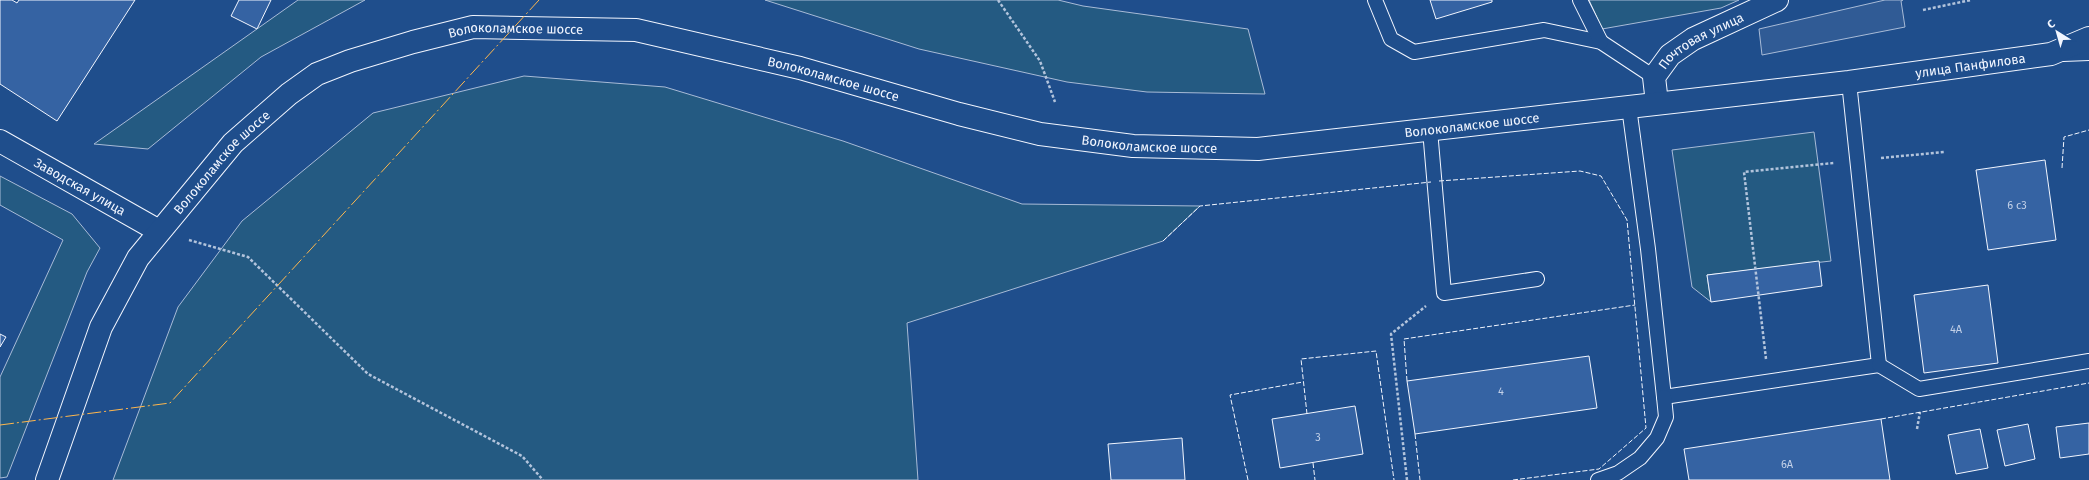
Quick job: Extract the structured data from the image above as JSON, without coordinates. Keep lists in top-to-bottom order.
{
  "streets": {
    "main road": [
      "Волоколамское шоссе",
      "Почтовая улица",
      "улица Панфилова",
      "Заводская улица"
    ]
  },
  "crossings": [
    ["Волоколамское шоссе", "Почтовая улица"],
    ["Волоколамское шоссе", "улица Панфилова"],
    ["Волоколамское шоссе", "Заводская улица"]
  ],
  "house_numbers": [
    "6 с3",
    "4А",
    "4",
    "3",
    "6А"
  ],
  "north": "top left"
}
